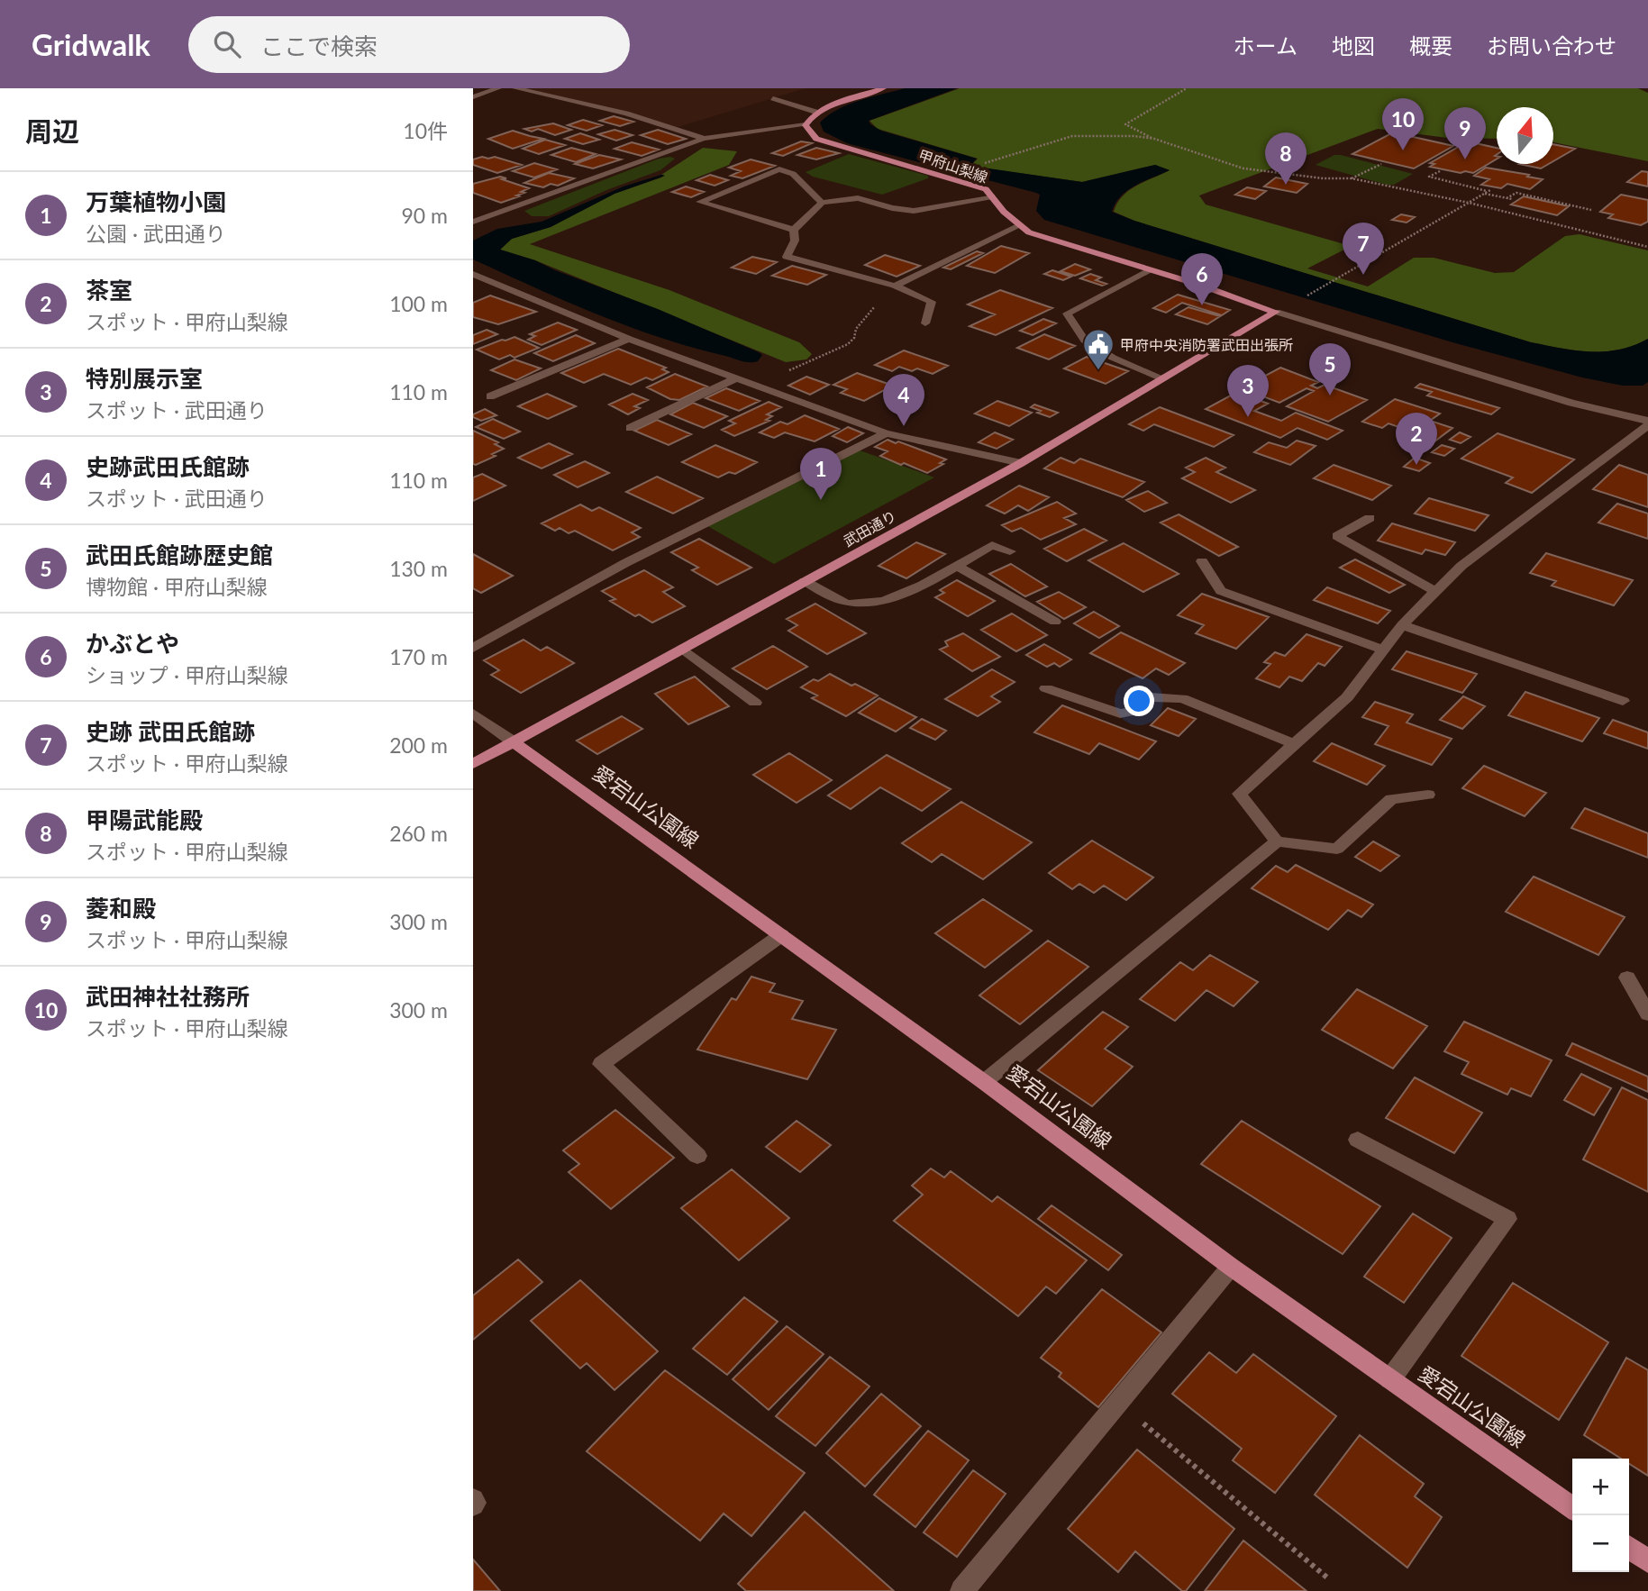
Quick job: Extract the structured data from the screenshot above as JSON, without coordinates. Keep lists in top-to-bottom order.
{
  "streets": {
    "main road": ["甲府山梨線", "武田通り", "愛宕山公園線"]
  },
  "crossings": [
    ["甲府山梨線", "武田通り"],
    ["武田通り", "愛宕山公園線"]
  ],
  "places": {
    "public building": ["甲府中央消防署武田出張所"]
  },
  "north": "top",
  "page": {
    "header": "Gridwalk",
    "search": "ここで検索",
    "nav": [
      "ホーム",
      "地図",
      "概要",
      "お問い合わせ"
    ],
    "heading": ["周辺", "10件"],
    "pins": [
      "10",
      "9",
      "8",
      "7",
      "6",
      "5",
      "3",
      "4",
      "2",
      "1"
    ],
    "list": [
      {
        "mark": "1",
        "name": "万葉植物小園",
        "note": "公園 · 武田通り",
        "value": "90 m"
      },
      {
        "mark": "2",
        "name": "茶室",
        "note": "スポット · 甲府山梨線",
        "value": "100 m"
      },
      {
        "mark": "3",
        "name": "特別展示室",
        "note": "スポット · 武田通り",
        "value": "110 m"
      },
      {
        "mark": "4",
        "name": "史跡武田氏館跡",
        "note": "スポット · 武田通り",
        "value": "110 m"
      },
      {
        "mark": "5",
        "name": "武田氏館跡歴史館",
        "note": "博物館 · 甲府山梨線",
        "value": "130 m"
      },
      {
        "mark": "6",
        "name": "かぶとや",
        "note": "ショップ · 甲府山梨線",
        "value": "170 m"
      },
      {
        "mark": "7",
        "name": "史跡 武田氏館跡",
        "note": "スポット · 甲府山梨線",
        "value": "200 m"
      },
      {
        "mark": "8",
        "name": "甲陽武能殿",
        "note": "スポット · 甲府山梨線",
        "value": "260 m"
      },
      {
        "mark": "9",
        "name": "菱和殿",
        "note": "スポット · 甲府山梨線",
        "value": "300 m"
      },
      {
        "mark": "10",
        "name": "武田神社社務所",
        "note": "スポット · 甲府山梨線",
        "value": "300 m"
      }
    ],
    "map_buttons": ["+", "−"]
  }
}
